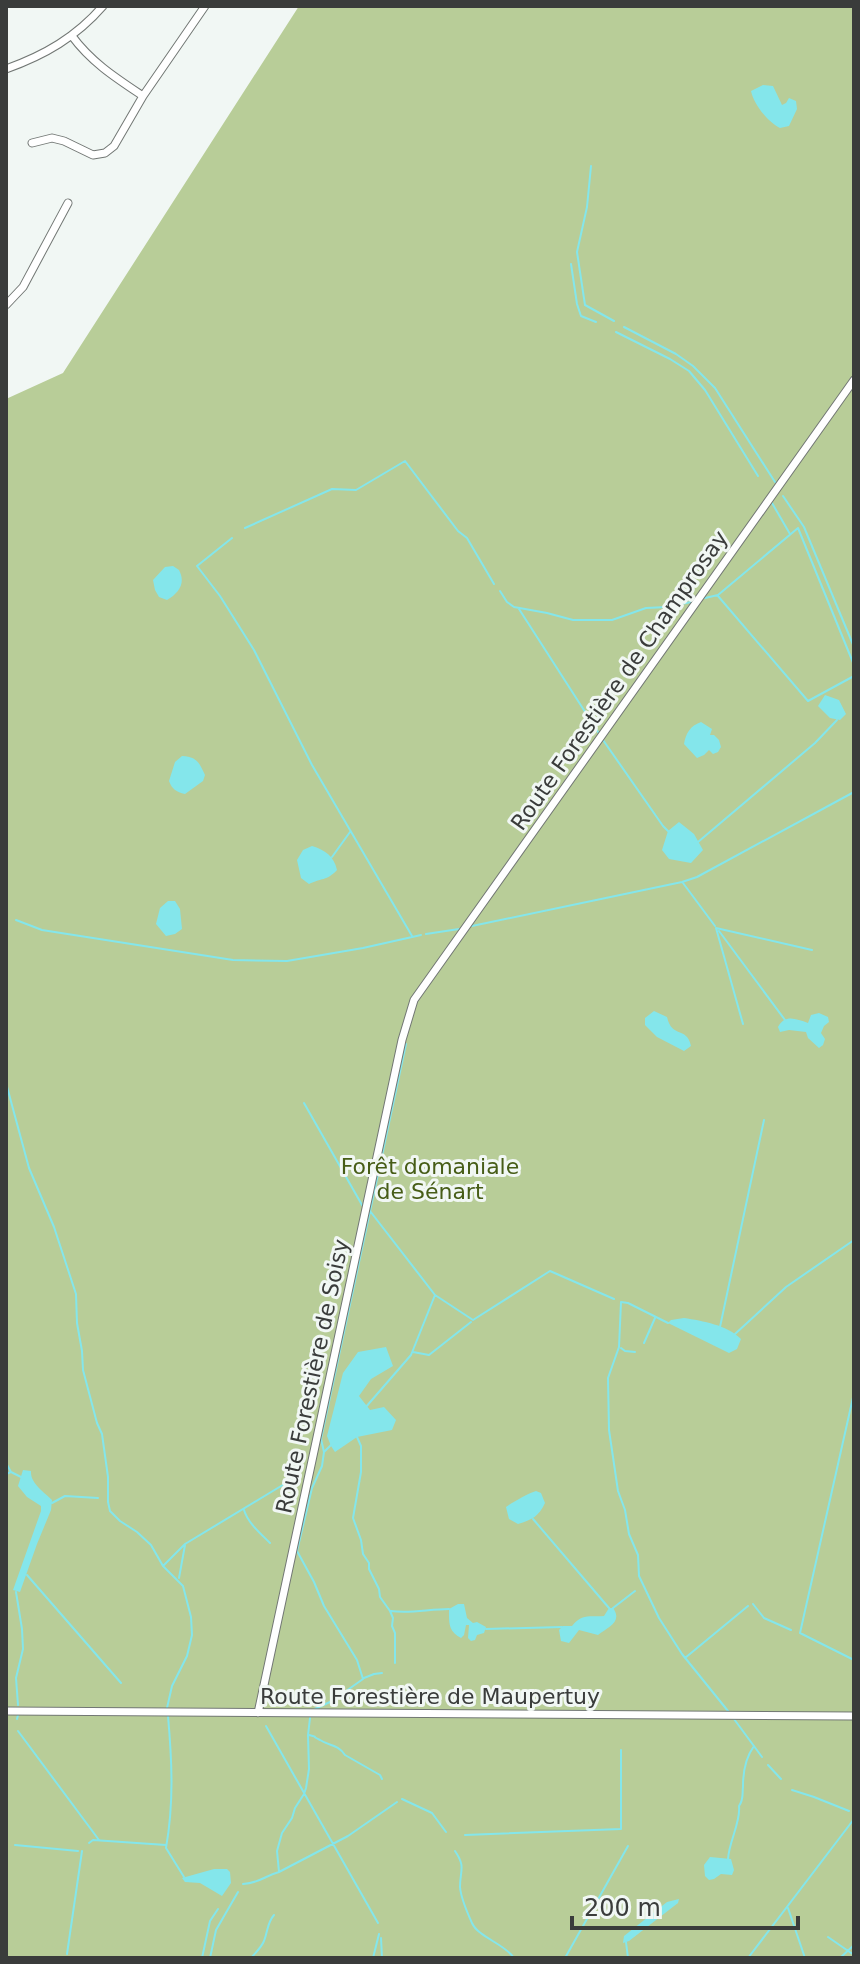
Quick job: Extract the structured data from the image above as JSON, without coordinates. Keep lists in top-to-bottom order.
{
  "streets": {
    "street": ["Route Forestière de Champrosay", "Route Forestière de Soisy", "Route Forestière de Maupertuy"]
  },
  "crossings": [
    ["Route Forestière de Champrosay", "Route Forestière de Soisy"],
    ["Route Forestière de Soisy", "Route Forestière de Maupertuy"]
  ],
  "parks": ["Forêt domaniale de Sénart"],
  "scale_bar": "200 m"
}
